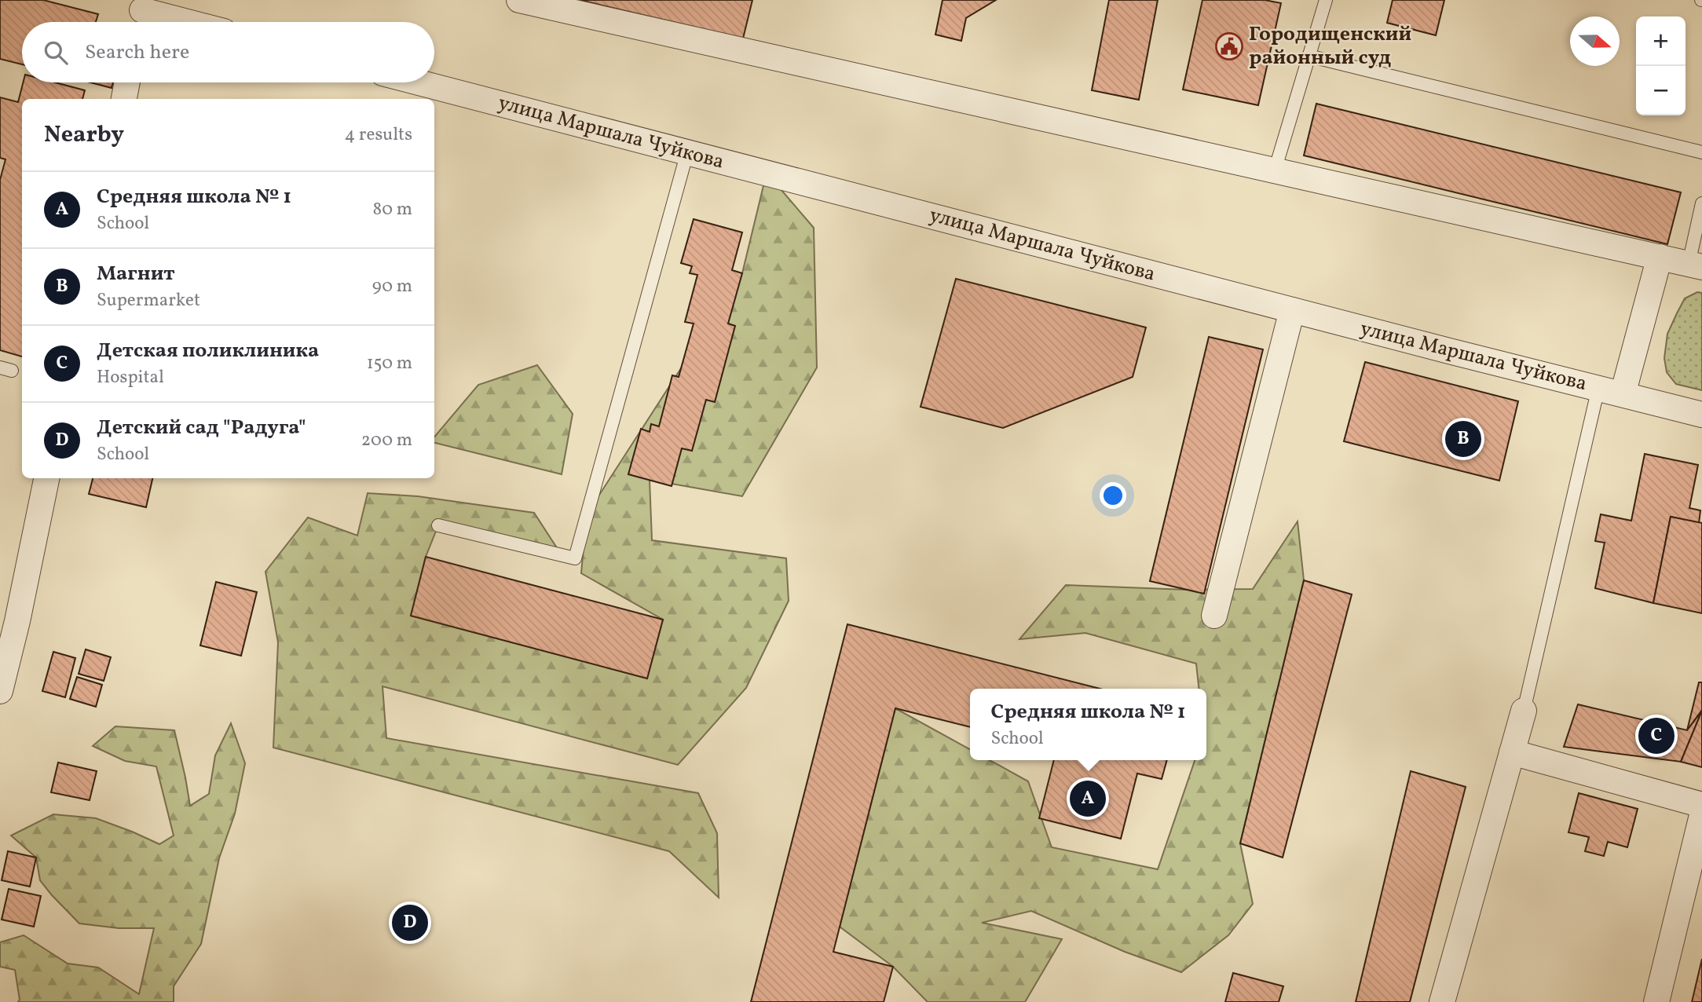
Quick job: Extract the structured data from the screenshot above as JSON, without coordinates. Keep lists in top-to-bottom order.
{
  "streets": {
    "street": ["улица Маршала Чуйкова"]
  },
  "places": {
    "public building": ["Городищенский районный суд"]
  },
  "north": "right",
  "page": {
    "map_buttons": ["+", "−"],
    "search": "Search here",
    "heading": ["Nearby", "4 results"],
    "list": [
      {
        "mark": "A",
        "name": "Средняя школа № 1",
        "note": "School",
        "value": "80 m"
      },
      {
        "mark": "B",
        "name": "Магнит",
        "note": "Supermarket",
        "value": "90 m"
      },
      {
        "mark": "C",
        "name": "Детская поликлиника",
        "note": "Hospital",
        "value": "150 m"
      },
      {
        "mark": "D",
        "name": "Детский сад \"Радуга\"",
        "note": "School",
        "value": "200 m"
      }
    ],
    "pins": [
      "B",
      "C",
      "A",
      "D"
    ],
    "popup": ["Средняя школа № 1", "School"]
  }
}
